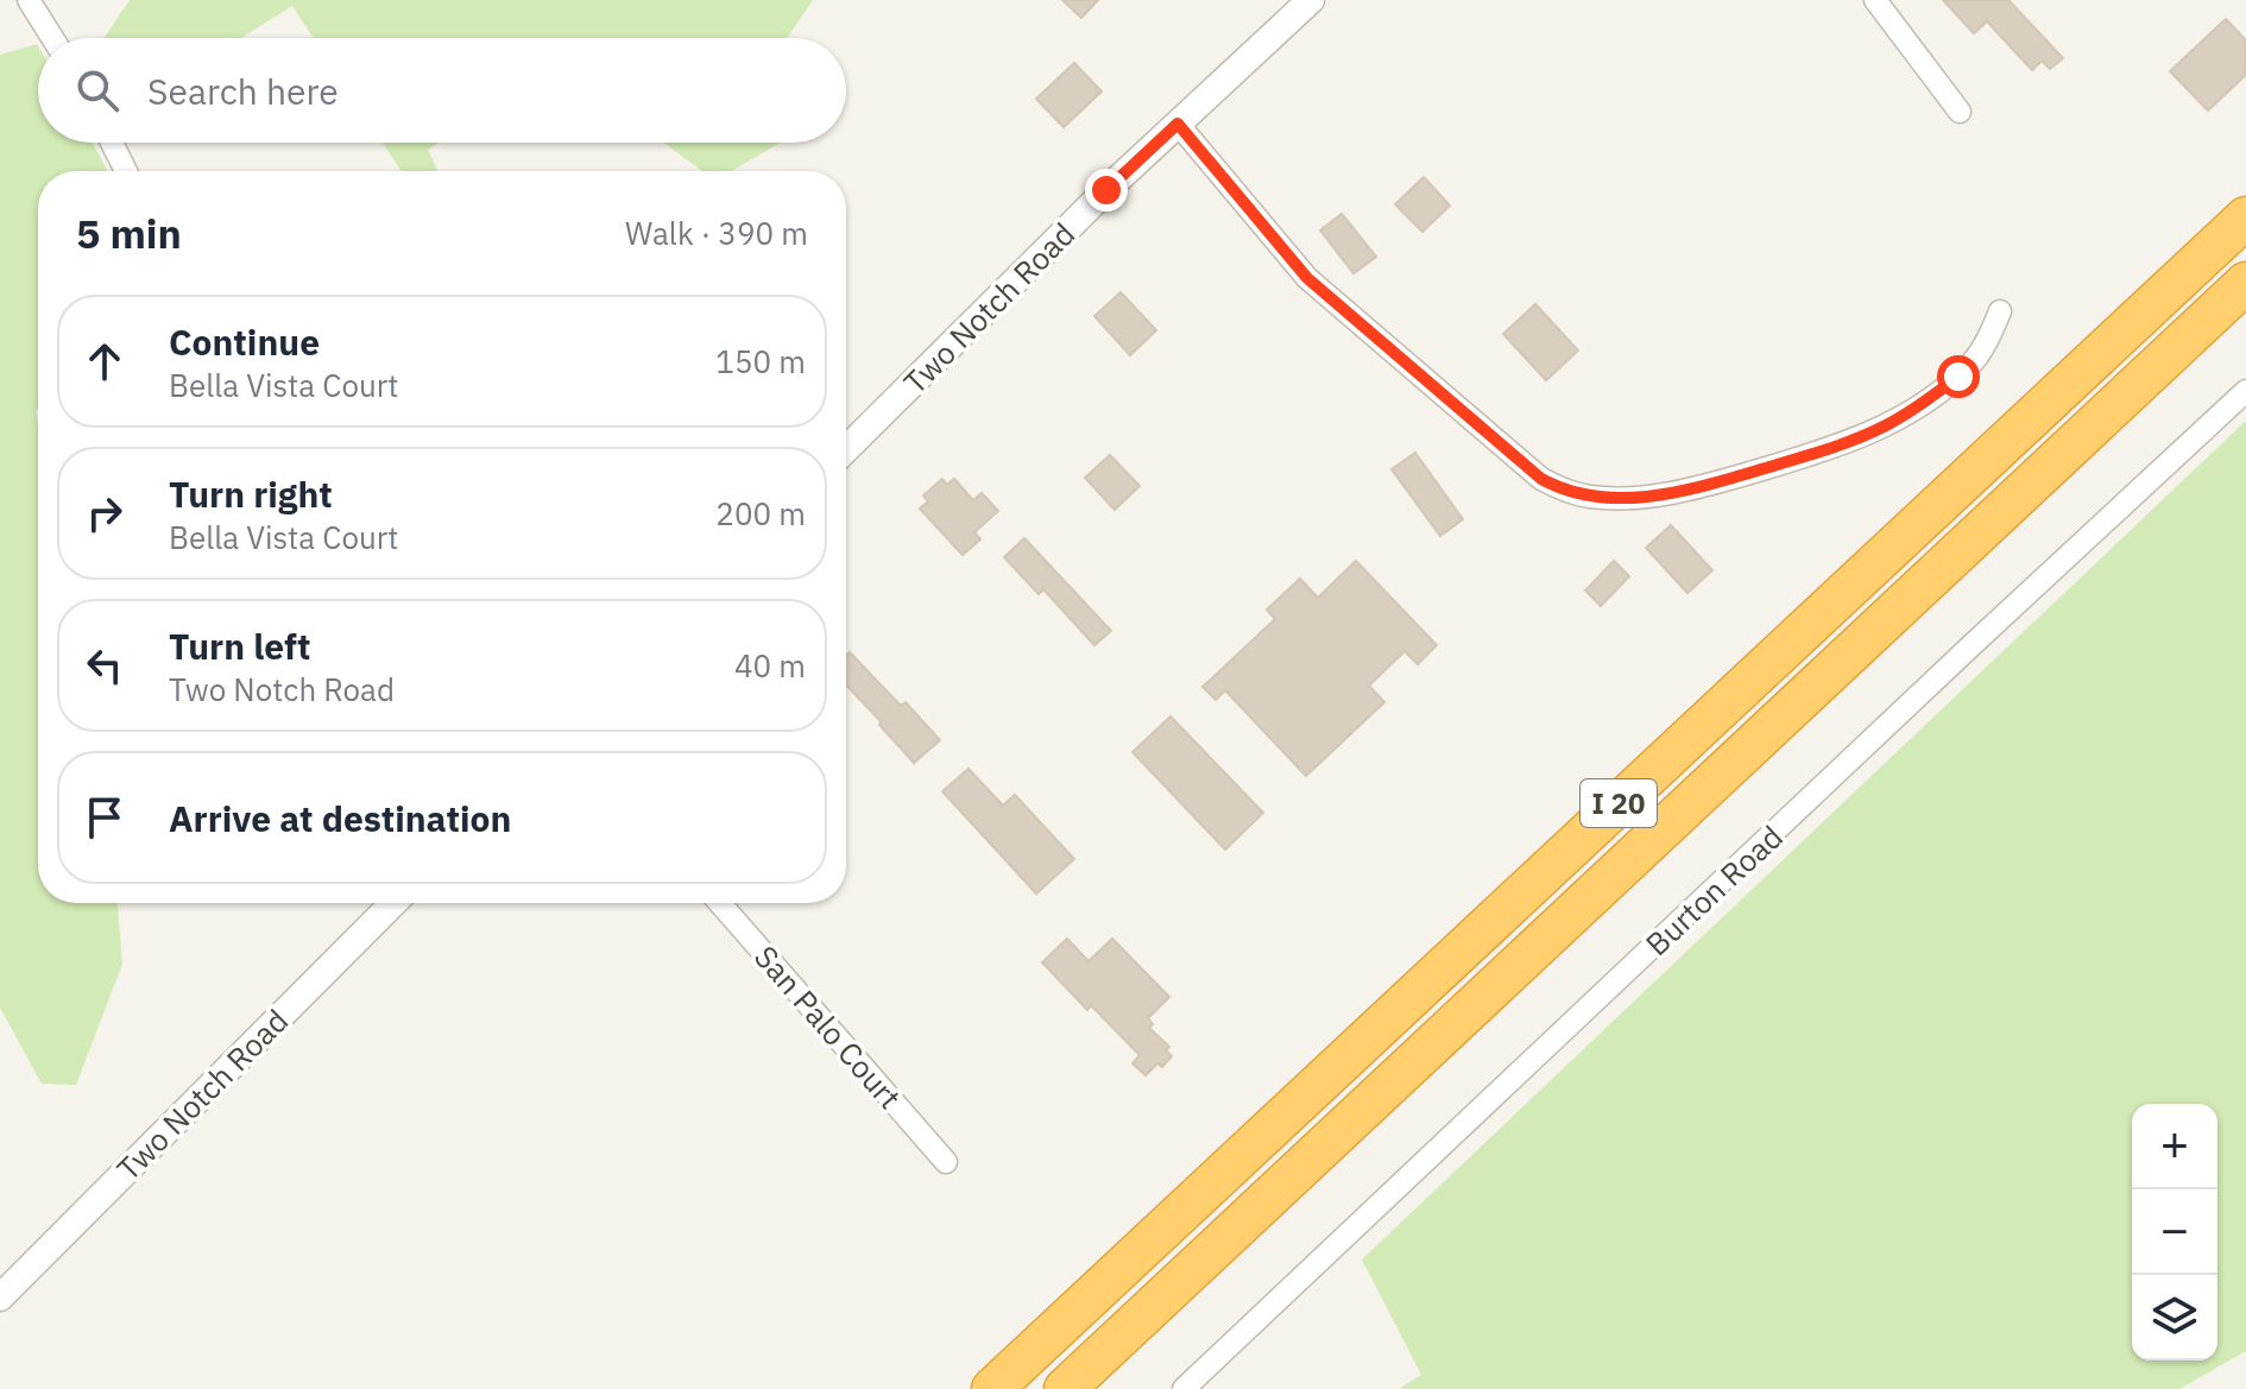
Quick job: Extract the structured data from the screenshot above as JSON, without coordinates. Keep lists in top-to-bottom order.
{
  "streets": {
    "highway": ["I 20"],
    "street": ["Two Notch Road", "Burton Road", "San Palo Court"]
  },
  "page": {
    "search": "Search here",
    "heading": ["5 min", "Walk · 390 m"],
    "list": [
      ["Continue", "Bella Vista Court", "150 m"],
      ["Turn right", "Bella Vista Court", "200 m"],
      ["Turn left", "Two Notch Road", "40 m"],
      "Arrive at destination"
    ],
    "map_buttons": ["+", "−"]
  }
}
